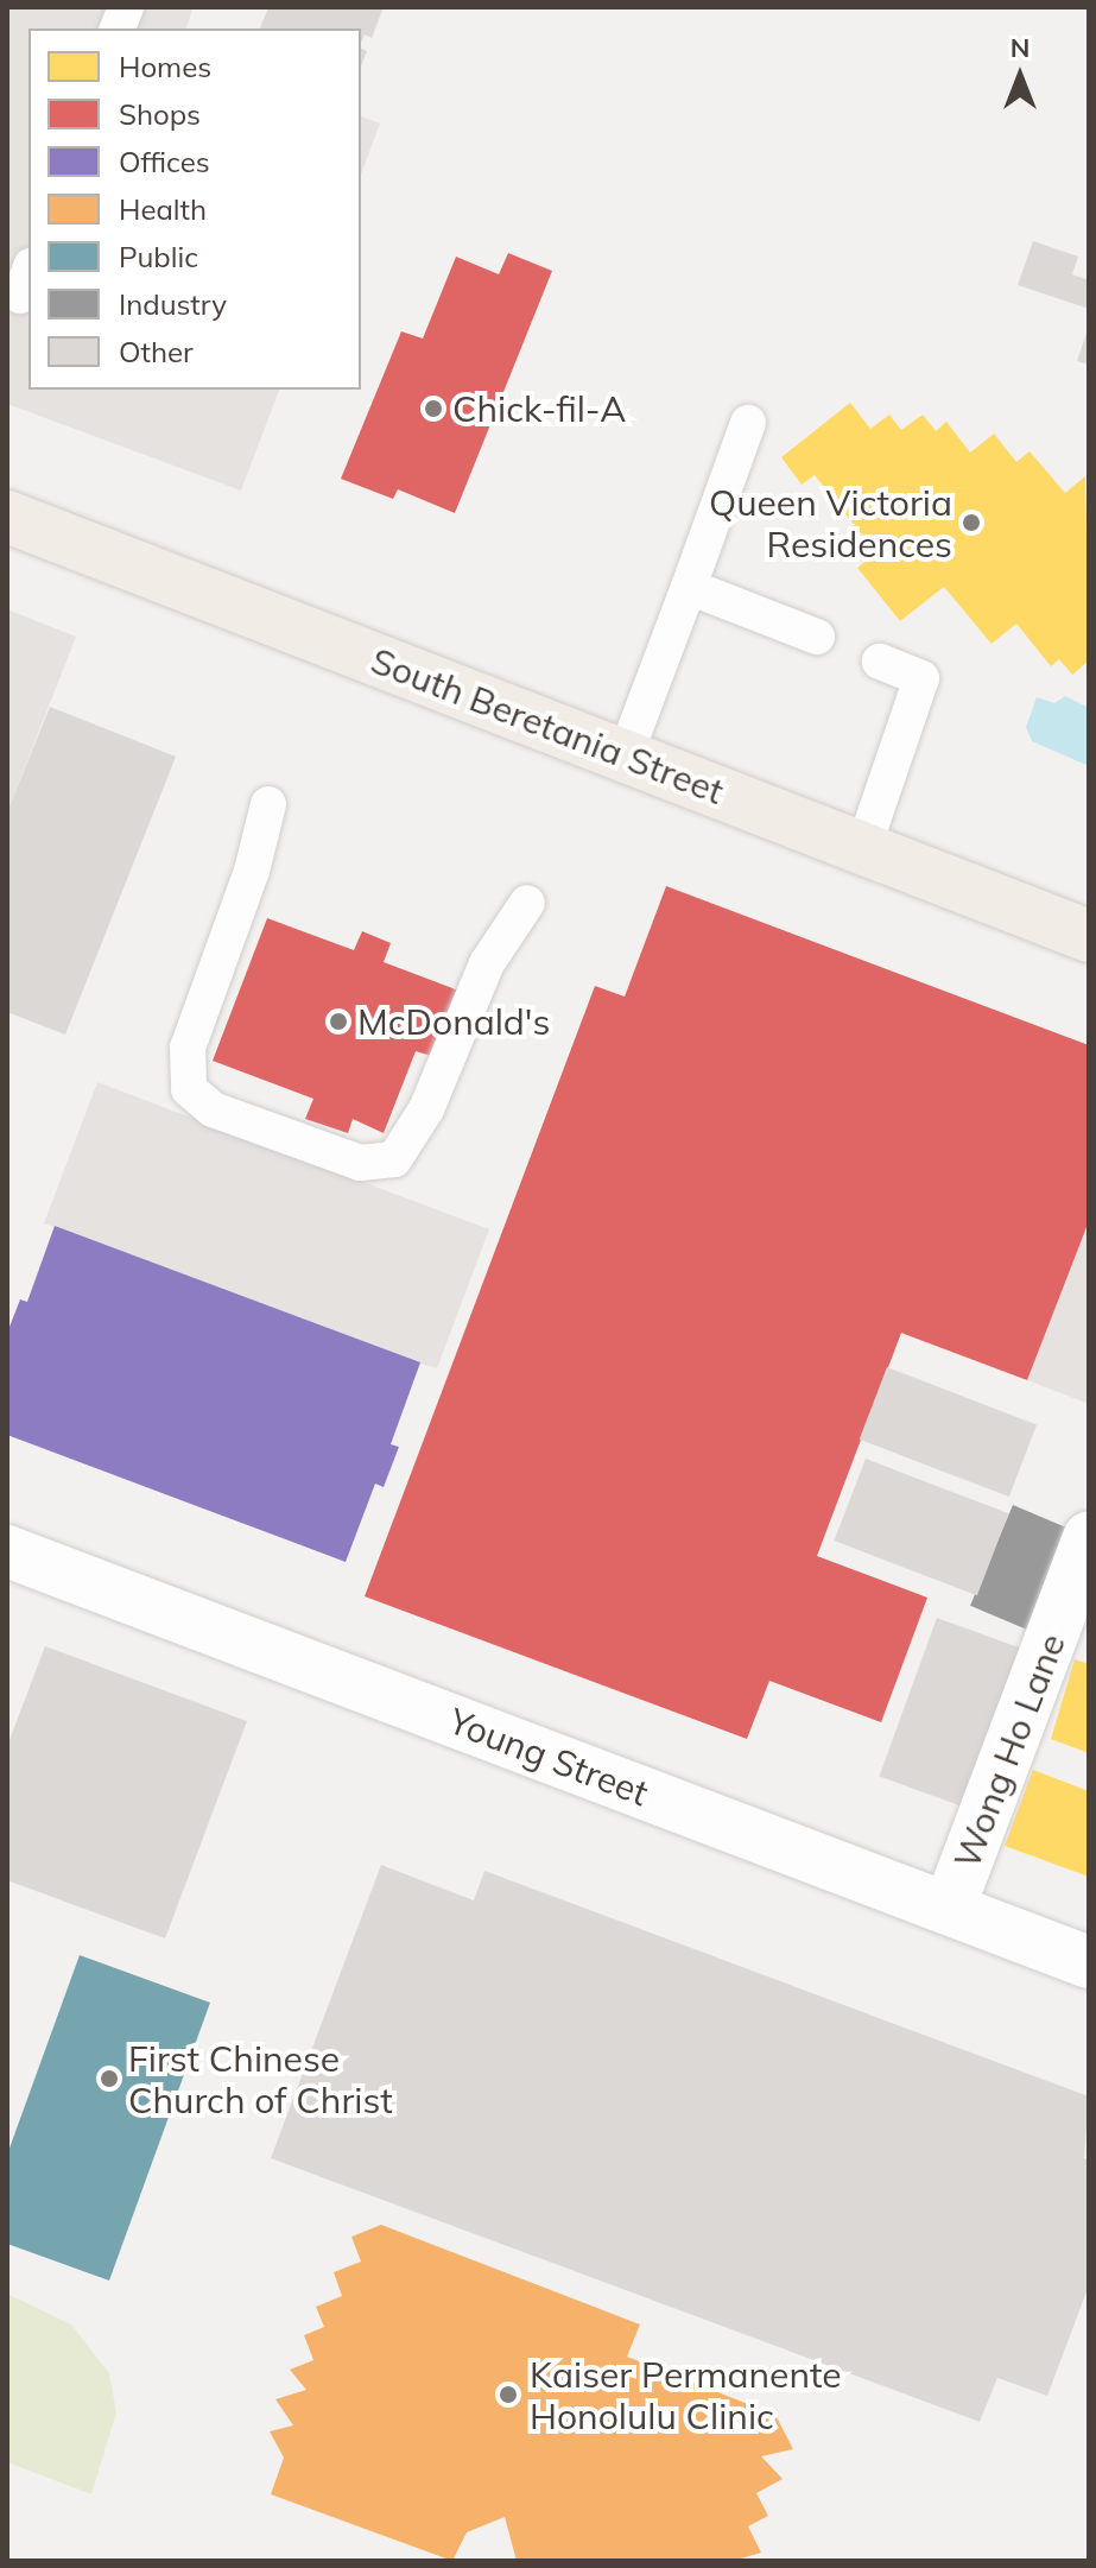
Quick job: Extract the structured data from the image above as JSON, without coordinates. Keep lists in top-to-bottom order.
{
  "streets": {
    "main road": ["South Beretania Street"],
    "street": ["Wong Ho Lane", "Young Street"]
  },
  "crossings": [
    ["Wong Ho Lane", "Young Street"]
  ],
  "places": [
    "Chick-fil-A",
    "Queen Victoria Residences",
    "McDonald's",
    "First Chinese Church of Christ",
    "Kaiser Permanente Honolulu Clinic"
  ],
  "legend": [
    "Homes",
    "Shops",
    "Offices",
    "Health",
    "Public",
    "Industry",
    "Other"
  ],
  "north": "top"
}
